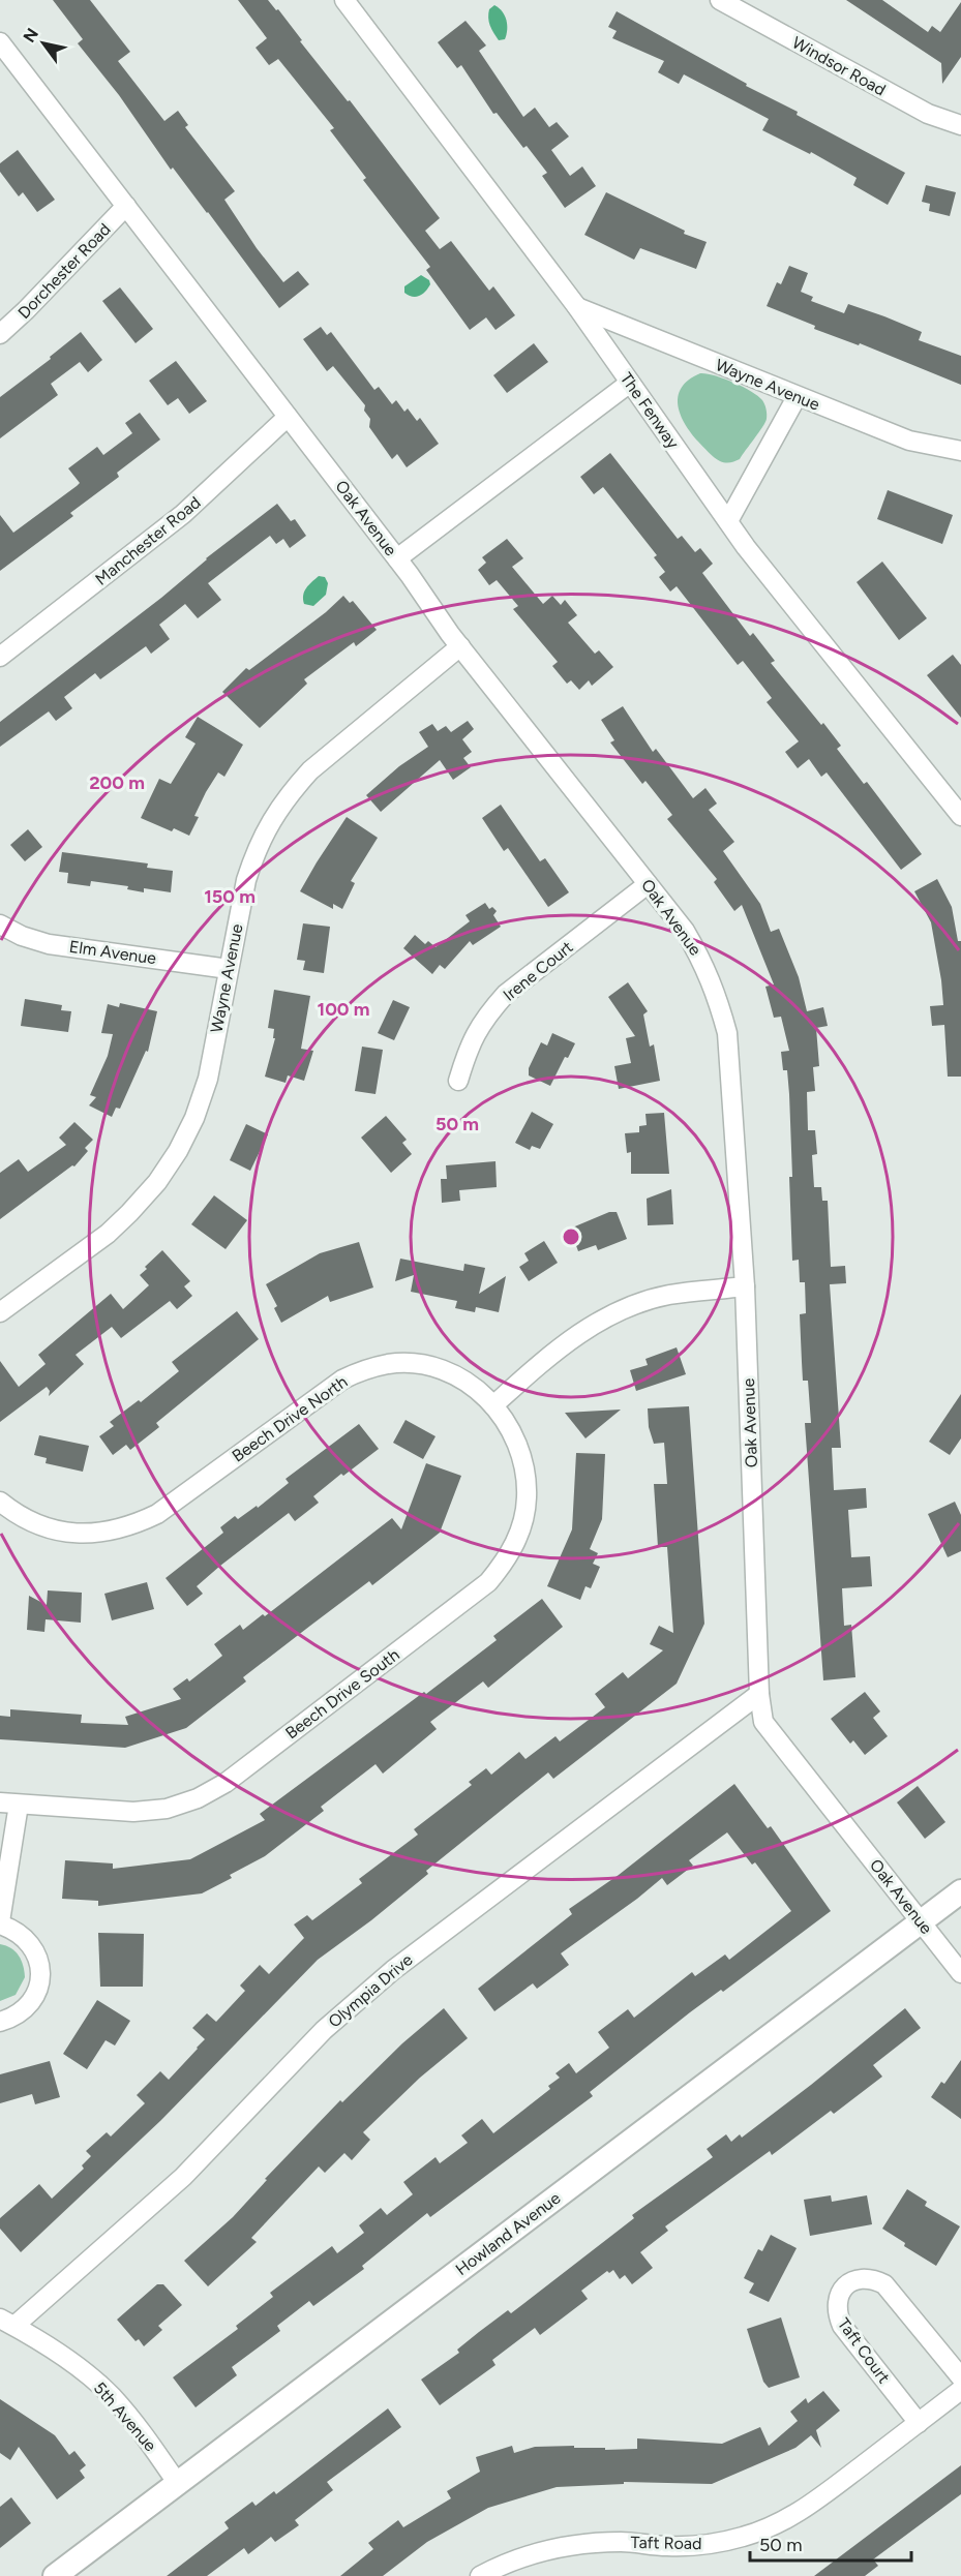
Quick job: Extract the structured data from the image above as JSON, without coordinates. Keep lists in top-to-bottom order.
{
  "streets": {
    "street": [
      "Windsor Road",
      "Dorchester Road",
      "Wayne Avenue",
      "The Fenway",
      "Oak Avenue",
      "Manchester Road",
      "Elm Avenue",
      "Irene Court",
      "Beech Drive North",
      "Beech Drive South",
      "Olympia Drive",
      "Howland Avenue",
      "Taft Court",
      "5th Avenue",
      "Taft Road"
    ]
  },
  "crossings": [
    ["Dorchester Road", "Oak Avenue"],
    ["Wayne Avenue", "The Fenway"],
    ["Wayne Avenue", "Oak Avenue"],
    ["Wayne Avenue", "Elm Avenue"],
    ["Oak Avenue", "Manchester Road"],
    ["Oak Avenue", "Irene Court"],
    ["Oak Avenue", "Olympia Drive"],
    ["Oak Avenue", "Howland Avenue"],
    ["Beech Drive North", "Beech Drive South"],
    ["Olympia Drive", "5th Avenue"],
    ["Howland Avenue", "5th Avenue"],
    ["Taft Court", "Taft Road"]
  ],
  "scale_bar": "50 m",
  "north": "top left",
  "rings": [
    "200 m",
    "150 m",
    "100 m",
    "50 m"
  ]
}
